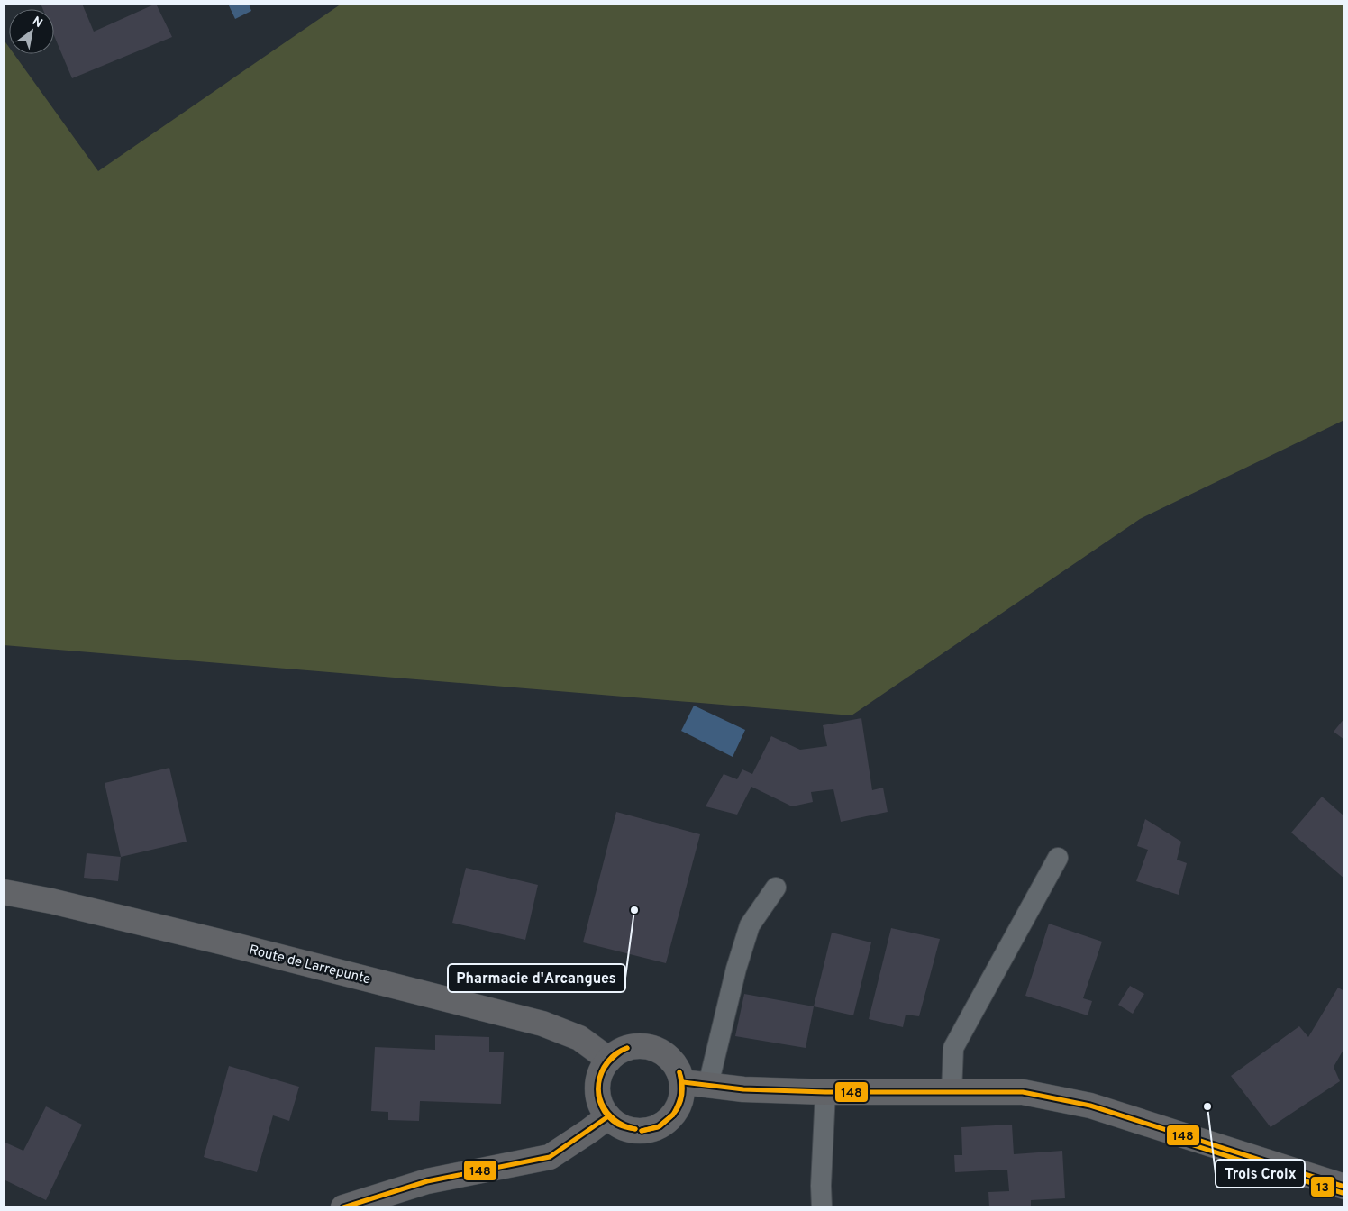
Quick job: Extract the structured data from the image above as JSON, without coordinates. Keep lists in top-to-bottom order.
{
  "streets": {
    "main road": ["Route de Larrepunte"]
  },
  "places": ["Pharmacie d'Arcangues", "Trois Croix"],
  "lines": ["transit line 148", "transit line 13"],
  "north": "top right"
}
